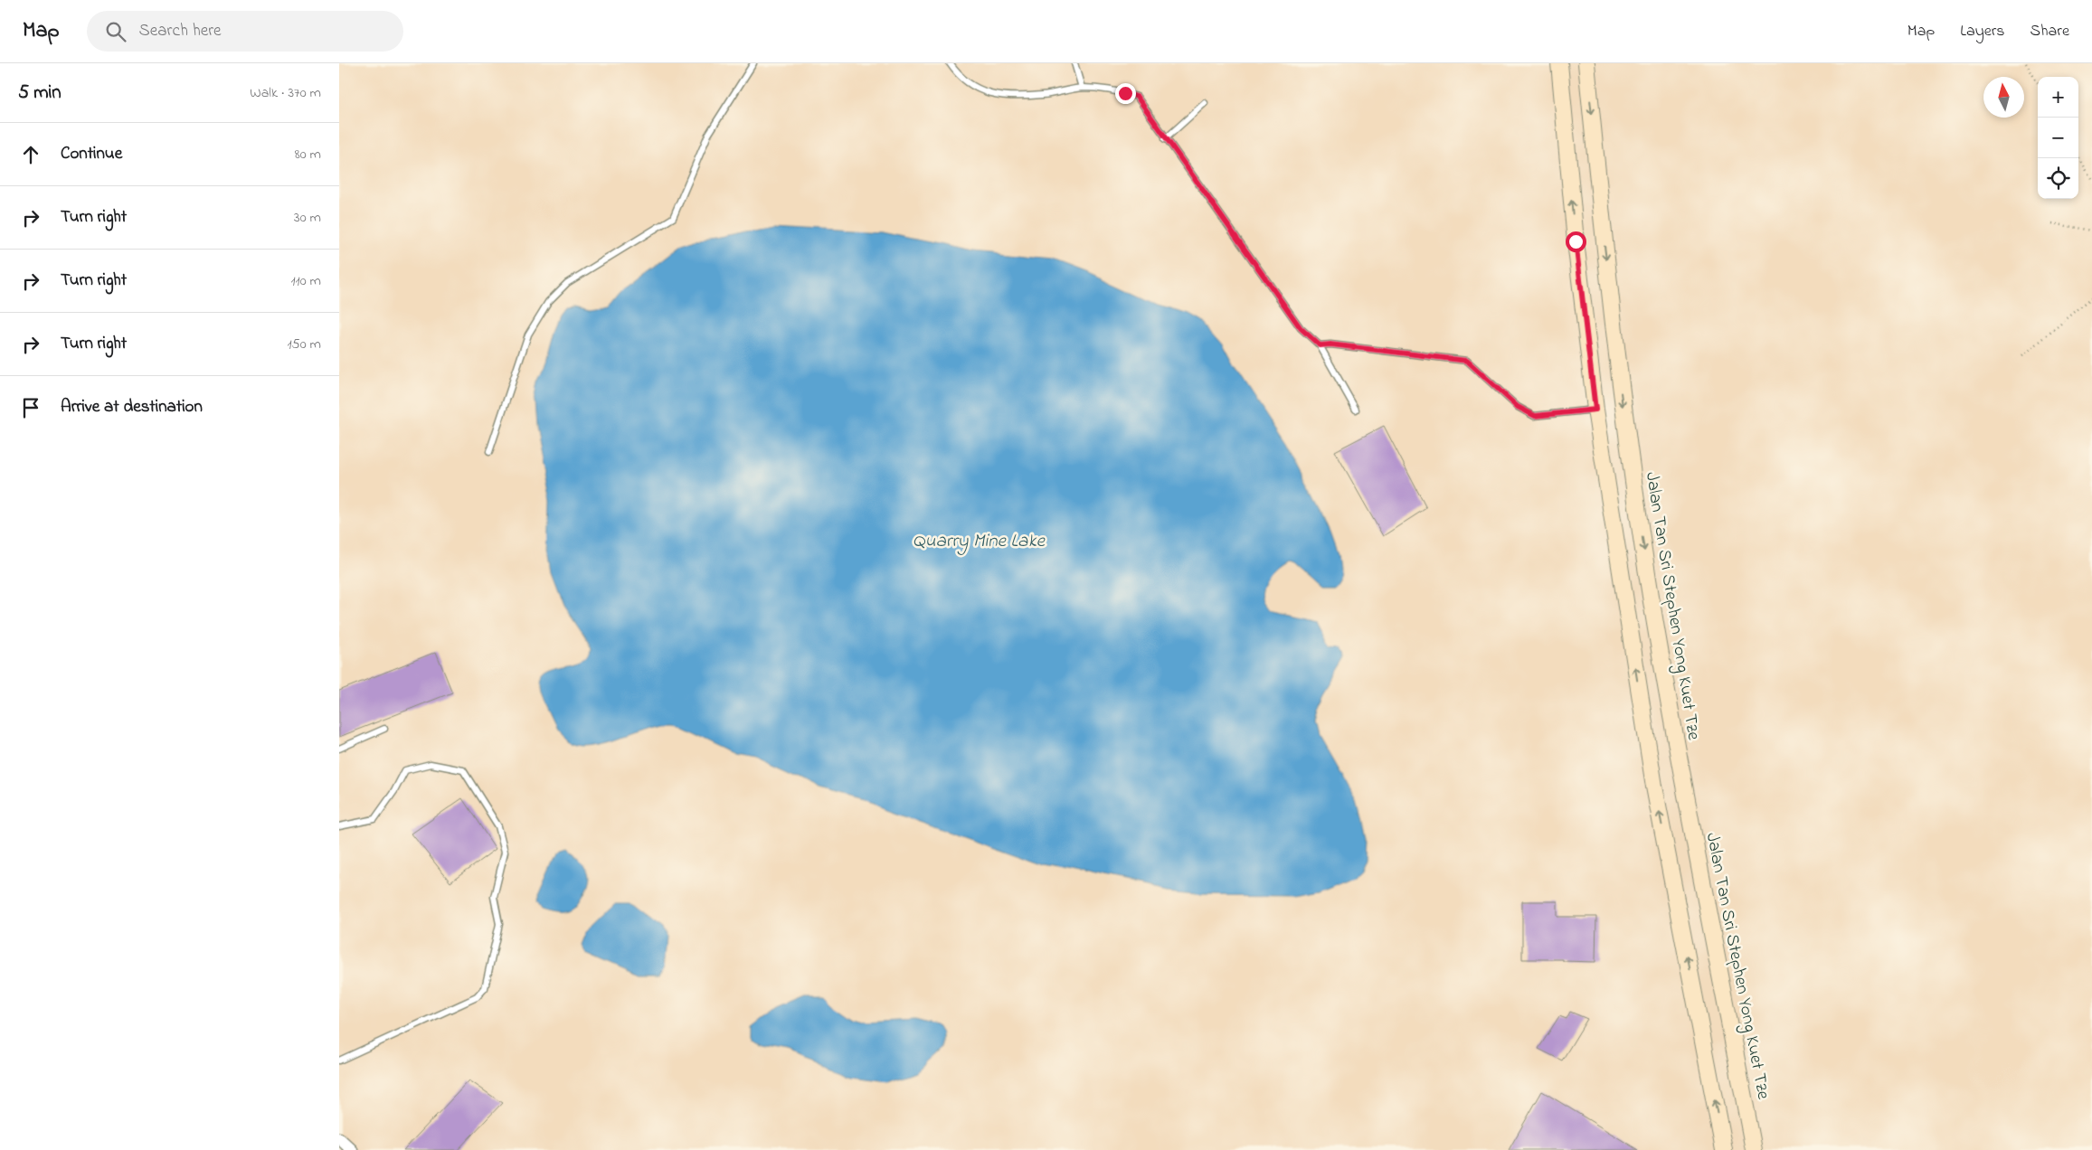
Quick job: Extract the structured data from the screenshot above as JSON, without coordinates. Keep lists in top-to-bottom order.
{
  "streets": {
    "main road": ["Jalan Tan Sri Stephen Yong Kuet Tze"]
  },
  "water": ["Quarry Mine Lake"],
  "north": "top",
  "page": {
    "header": "Map",
    "search": "Search here",
    "nav": ["Map", "Layers", "Share"],
    "heading": ["5 min", "Walk · 370 m"],
    "map_buttons": ["+", "−"],
    "list": [
      ["Continue", "80 m"],
      ["Turn right", "30 m"],
      ["Turn right", "110 m"],
      ["Turn right", "150 m"],
      "Arrive at destination"
    ]
  }
}
